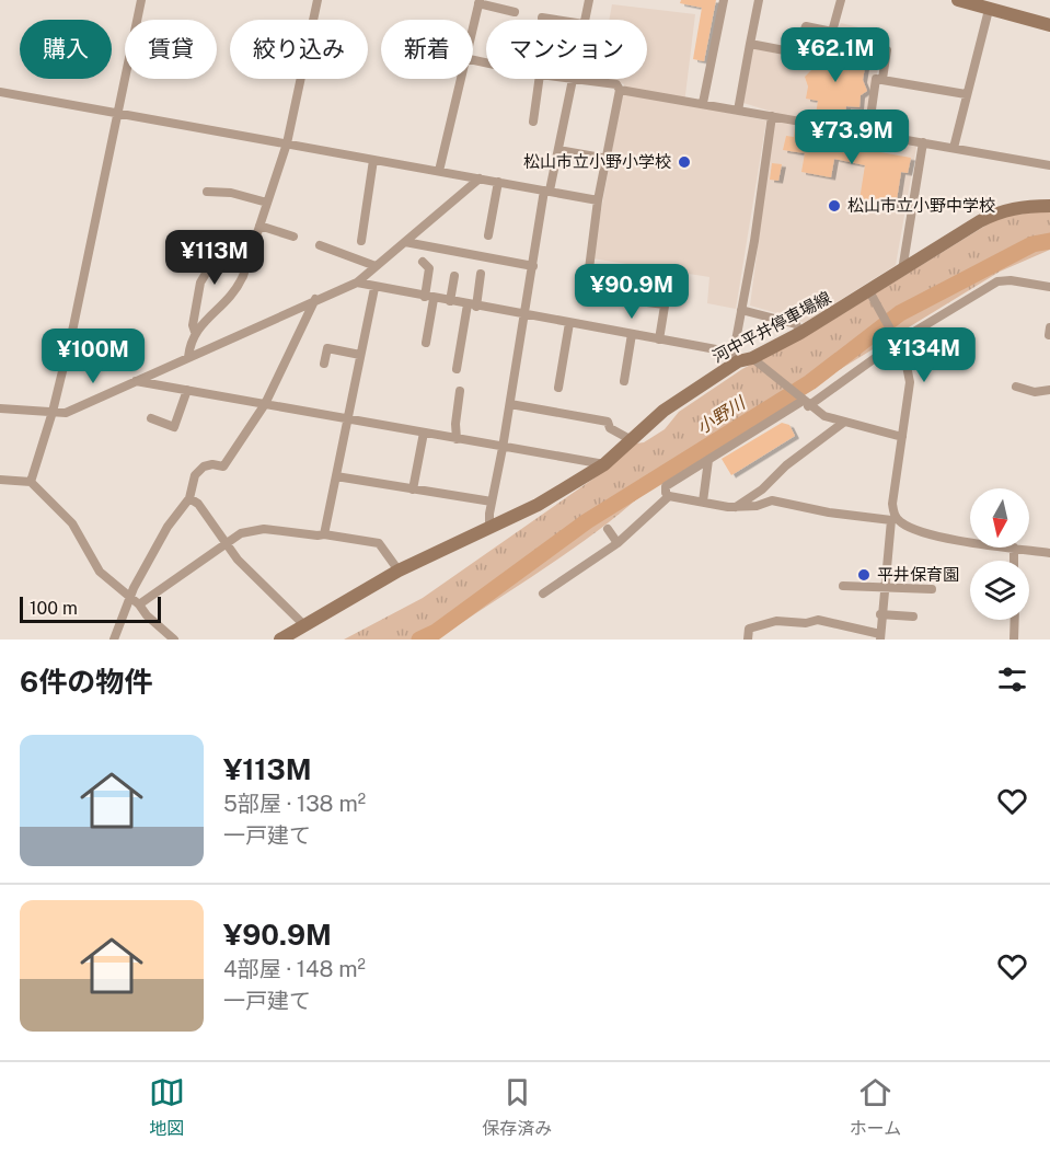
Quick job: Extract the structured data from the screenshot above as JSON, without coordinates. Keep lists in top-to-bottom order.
{
  "streets": {
    "main road": ["河中平井停車場線"]
  },
  "water": ["小野川"],
  "places": ["松山市立小野小学校", "松山市立小野中学校", "平井保育園"],
  "scale_bar": "100 m",
  "north": "bottom",
  "page": {
    "chip": [
      "購入",
      "賃貸",
      "絞り込み",
      "新着",
      "マンション"
    ],
    "price": [
      "¥62.1M",
      "¥73.9M",
      "¥113M",
      "¥90.9M",
      "¥134M",
      "¥100M"
    ],
    "scale": "100 m",
    "heading": "6件の物件",
    "list": [
      {
        "name": "¥113M",
        "note": "5部屋 · 138 m² · 一戸建て"
      },
      {
        "name": "¥90.9M",
        "note": "4部屋 · 148 m² · 一戸建て"
      }
    ],
    "tabs": ["地図", "保存済み", "ホーム"]
  }
}
